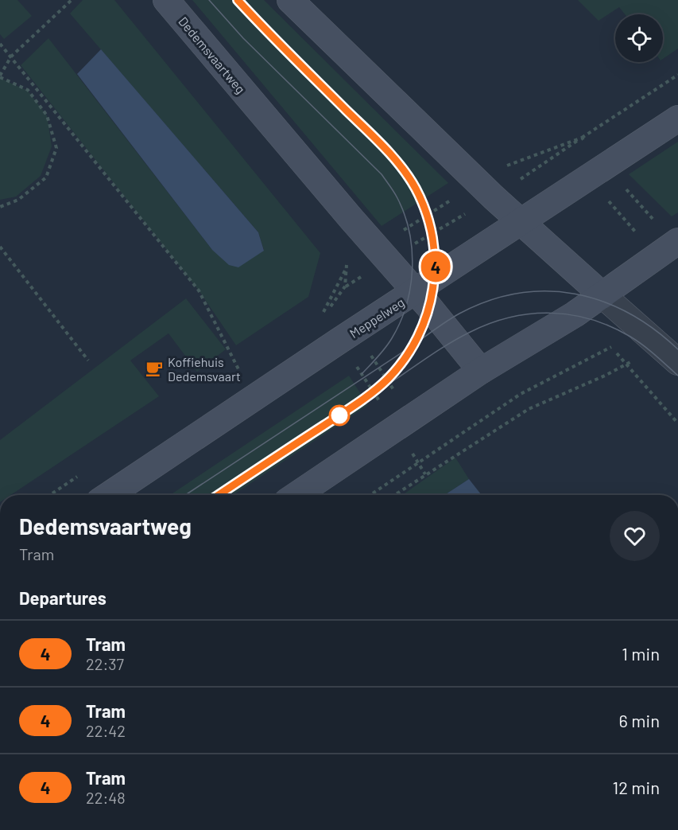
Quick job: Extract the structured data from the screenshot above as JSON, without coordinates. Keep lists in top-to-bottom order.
{
  "streets": {
    "main road": ["Dedemsvaartweg", "Meppelweg"]
  },
  "crossings": [
    ["Dedemsvaartweg", "Meppelweg"]
  ],
  "places": {
    "cafe": ["Koffiehuis Dedemsvaart"]
  },
  "lines": ["tram line 4"],
  "page": {
    "on_map": "4",
    "heading": [
      ["Dedemsvaartweg", "Tram"],
      "Departures"
    ],
    "list": [
      {
        "mark": "4",
        "name": "Tram",
        "note": "22:37",
        "value": "1 min"
      },
      {
        "mark": "4",
        "name": "Tram",
        "note": "22:42",
        "value": "6 min"
      },
      {
        "mark": "4",
        "name": "Tram",
        "note": "22:48",
        "value": "12 min"
      }
    ]
  }
}
